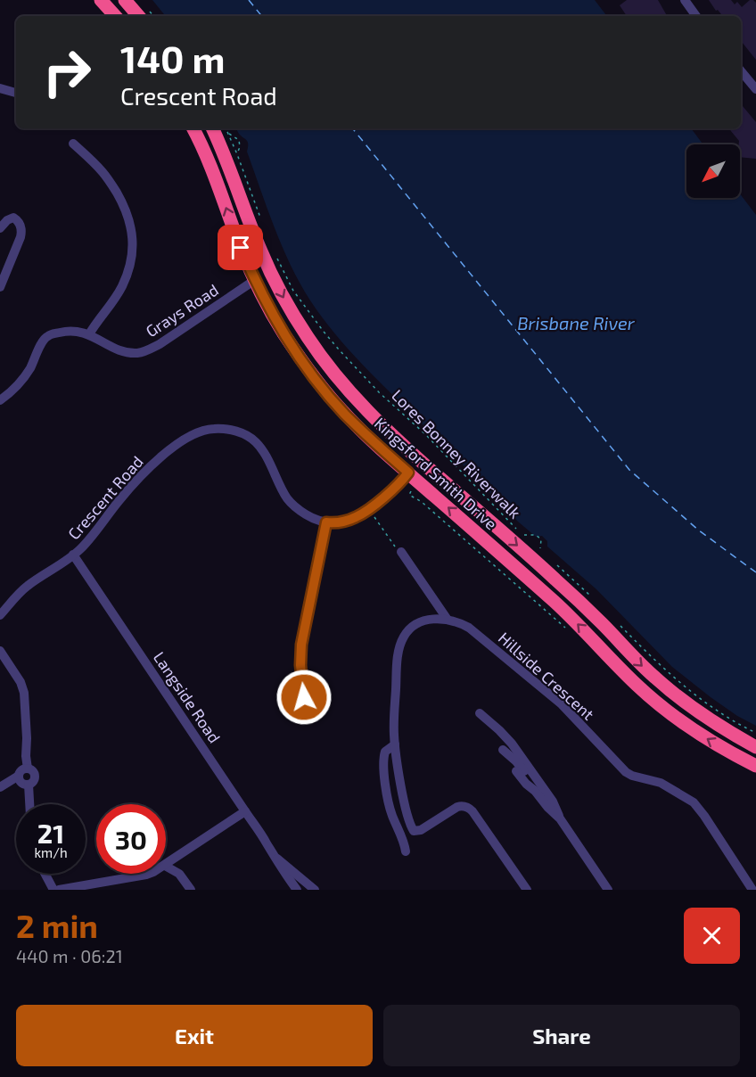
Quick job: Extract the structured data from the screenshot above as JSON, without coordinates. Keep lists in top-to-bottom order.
{
  "streets": {
    "highway": ["Kingsford Smith Drive"],
    "street": [
      "Grays Road",
      "Crescent Road",
      "Hillside Crescent",
      "Langside Road"
    ],
    "path": ["Lores Bonney Riverwalk"]
  },
  "crossings": [
    ["Grays Road", "Kingsford Smith Drive"],
    ["Crescent Road", "Langside Road"]
  ],
  "water": ["Brisbane River"],
  "north": "bottom left",
  "page": {
    "turn": ["140 m", "Crescent Road"],
    "speed": "21 km/h",
    "limit": "30",
    "heading": ["2 min", "440 m · 06:21"],
    "buttons": ["Exit", "Share"]
  }
}
